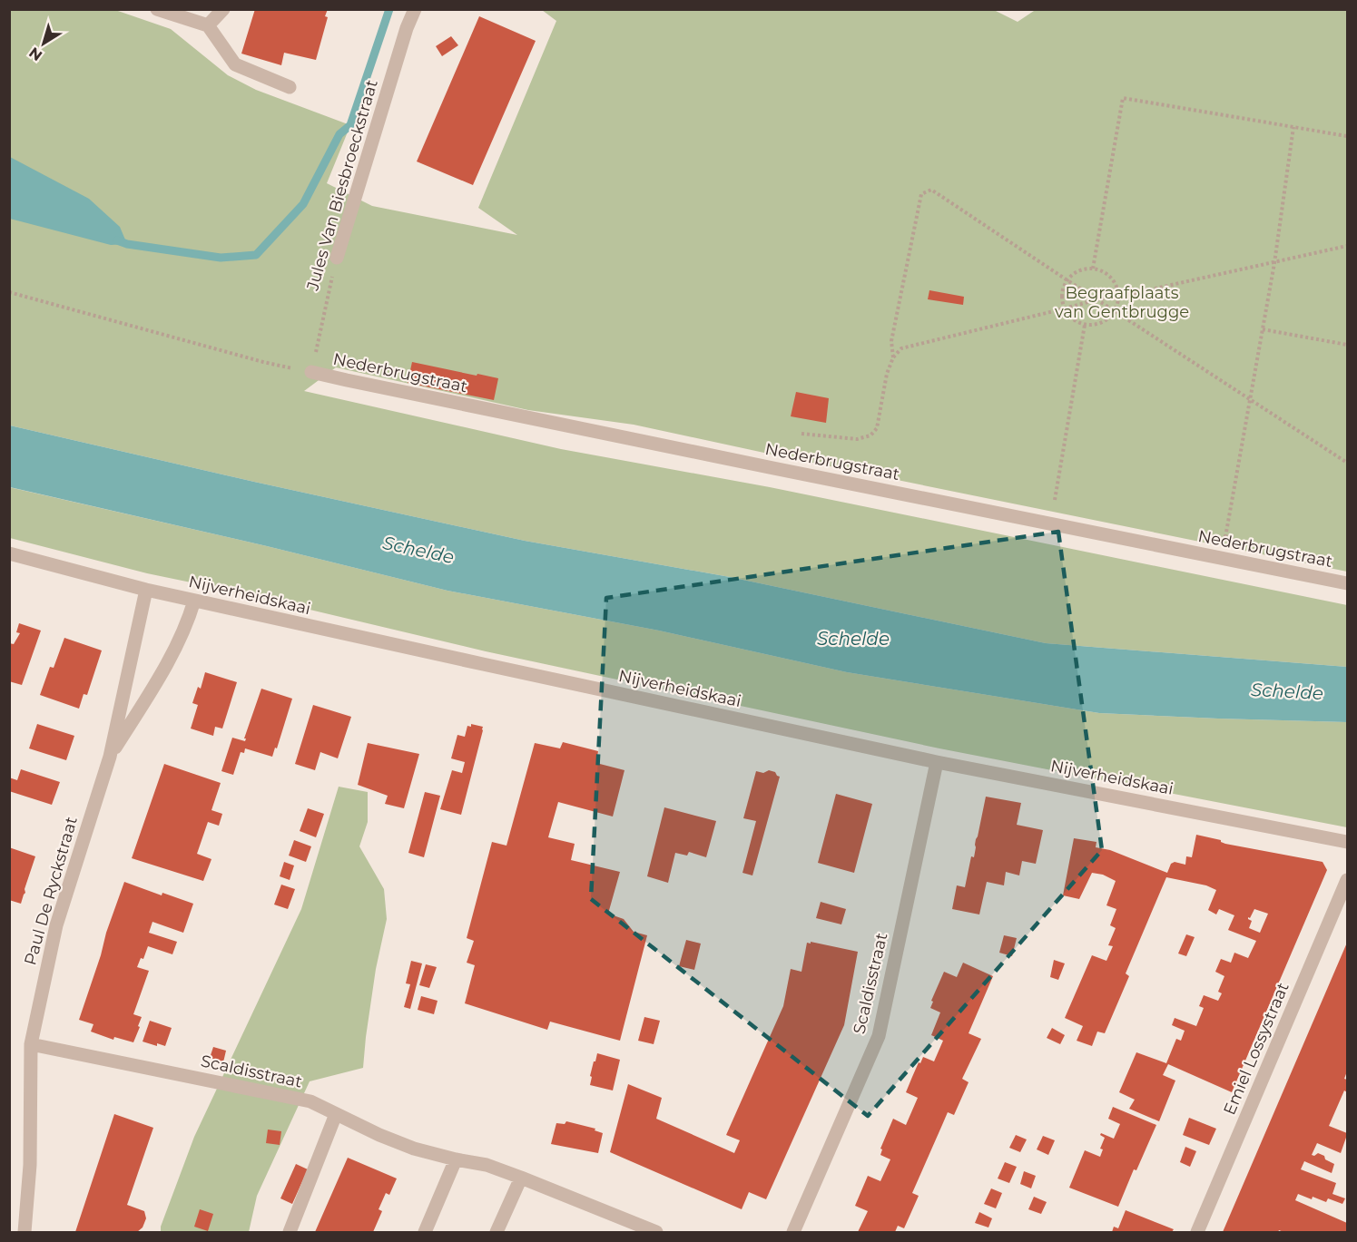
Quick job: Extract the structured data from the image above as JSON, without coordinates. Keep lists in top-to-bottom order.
{
  "streets": {
    "street": [
      "Jules Van Biesbroeckstraat",
      "Nederbrugstraat",
      "Nijverheidskaai",
      "Paul De Ryckstraat",
      "Scaldisstraat",
      "Emiel Lossystraat"
    ]
  },
  "crossings": [
    ["Jules Van Biesbroeckstraat", "Nederbrugstraat"],
    ["Nijverheidskaai", "Paul De Ryckstraat"],
    ["Nijverheidskaai", "Scaldisstraat"],
    ["Paul De Ryckstraat", "Scaldisstraat"]
  ],
  "water": ["Schelde"],
  "parks": ["Begraafplaats van Gentbrugge"],
  "north": "bottom left"
}
